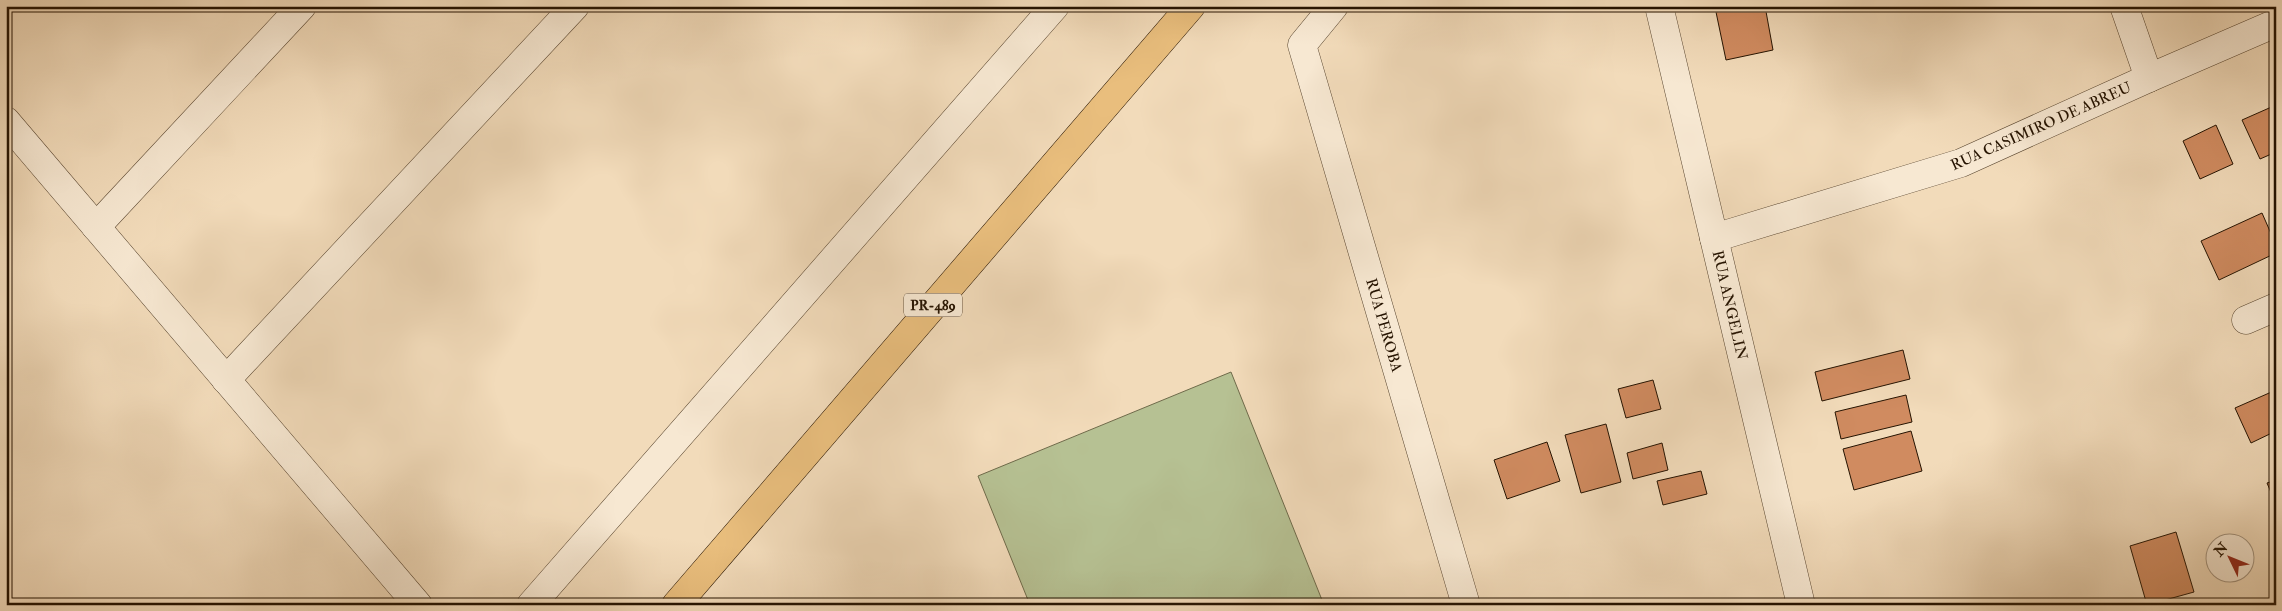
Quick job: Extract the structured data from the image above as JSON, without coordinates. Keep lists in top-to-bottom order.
{
  "streets": {
    "main road": ["PR-489"],
    "street": ["RUA CASIMIRO DE ABREU", "RUA ANGELIN", "RUA PEROBA"]
  },
  "crossings": [
    ["RUA CASIMIRO DE ABREU", "RUA ANGELIN"]
  ],
  "north": "top left"
}
